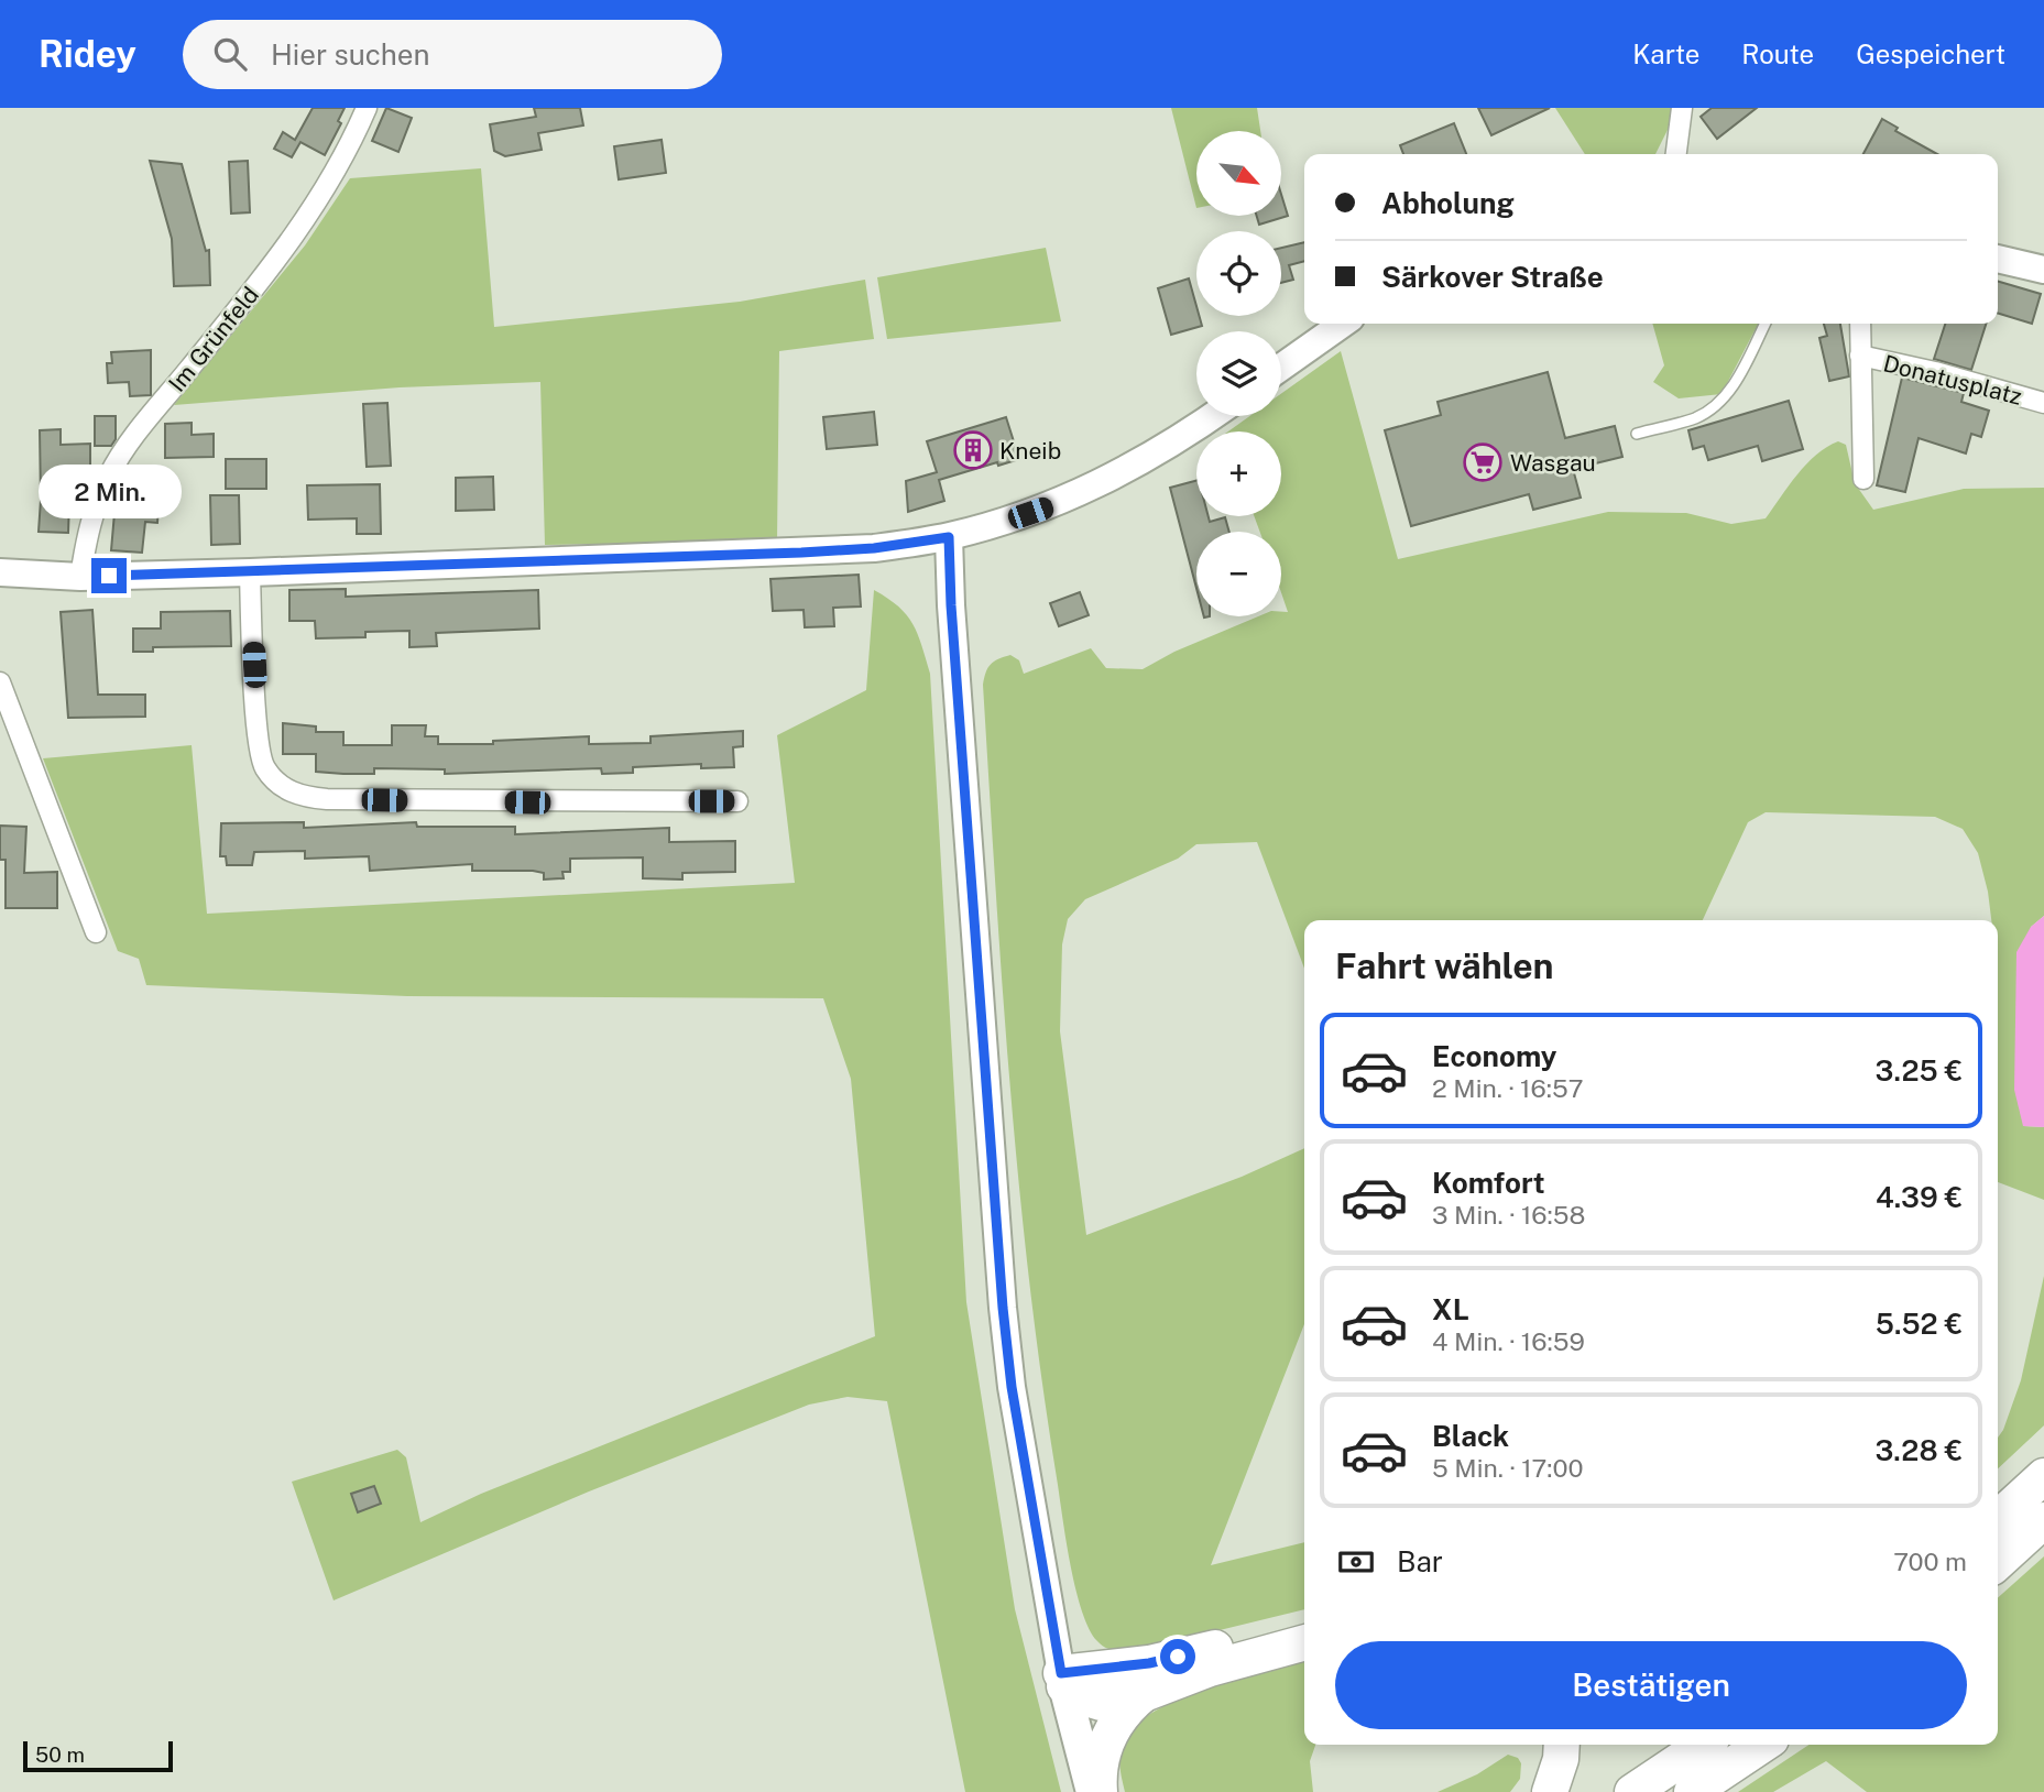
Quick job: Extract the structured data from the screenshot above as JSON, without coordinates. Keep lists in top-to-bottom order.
{
  "streets": {
    "street": ["Im Grünfeld", "Donatusplatz"]
  },
  "places": {
    "building": ["Kneib"],
    "supermarket": ["Wasgau"]
  },
  "scale_bar": "50 m",
  "north": "bottom right",
  "page": {
    "header": "Ridey",
    "search": "Hier suchen",
    "nav": ["Karte", "Route", "Gespeichert"],
    "map_buttons": ["+", "−"],
    "banner": ["Abholung", "Särkover Straße"],
    "bubble": "2 Min.",
    "heading": "Fahrt wählen",
    "list": [
      {
        "name": "Economy",
        "note": "2 Min. · 16:57",
        "value": "3.25 €"
      },
      {
        "name": "Komfort",
        "note": "3 Min. · 16:58",
        "value": "4.39 €"
      },
      {
        "name": "XL",
        "note": "4 Min. · 16:59",
        "value": "5.52 €"
      },
      {
        "name": "Black",
        "note": "5 Min. · 17:00",
        "value": "3.28 €"
      }
    ],
    "pay": ["Bar", "700 m"],
    "buttons": "Bestätigen",
    "scale": "50 m"
  }
}
